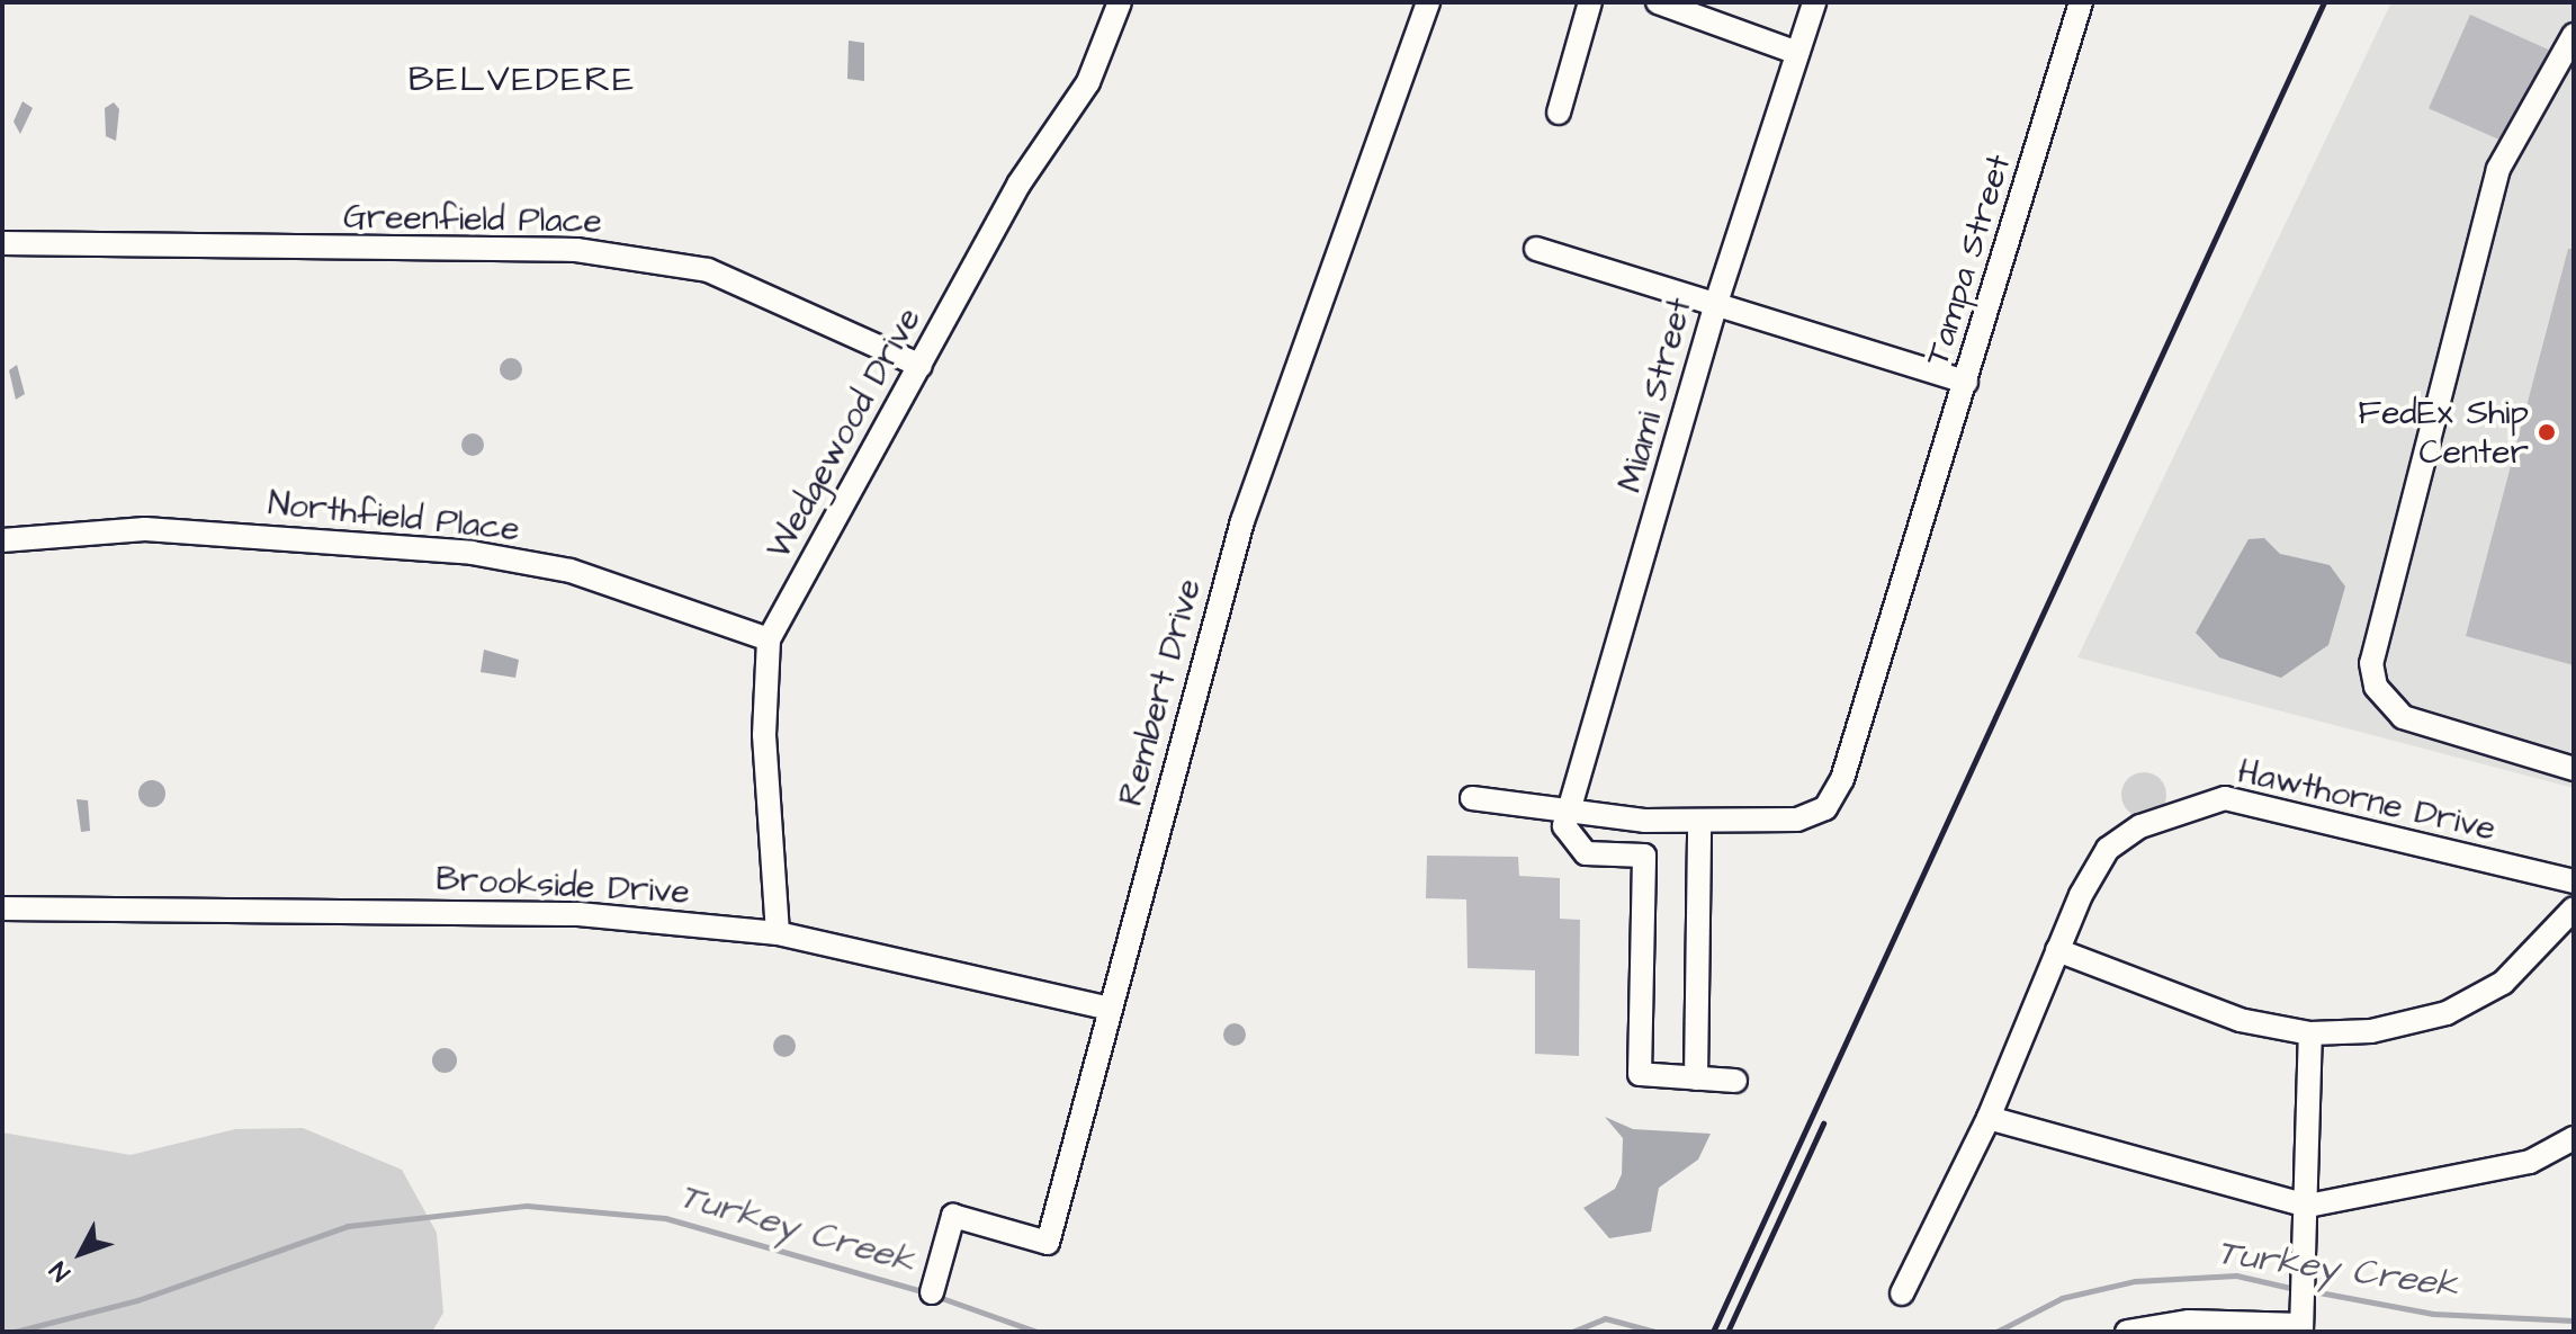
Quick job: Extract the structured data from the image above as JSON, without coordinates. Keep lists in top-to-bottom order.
{
  "streets": {
    "street": [
      "Greenfield Place",
      "Tampa Street",
      "Miami Street",
      "Wedgewood Drive",
      "Northfield Place",
      "Rembert Drive",
      "Hawthorne Drive",
      "Brookside Drive"
    ]
  },
  "crossings": [
    ["Greenfield Place", "Wedgewood Drive"],
    ["Tampa Street", "Miami Street"],
    ["Wedgewood Drive", "Northfield Place"],
    ["Wedgewood Drive", "Brookside Drive"],
    ["Rembert Drive", "Brookside Drive"]
  ],
  "districts": ["BELVEDERE"],
  "water": ["Turkey Creek"],
  "places": ["FedEx Ship Center"],
  "north": "bottom left"
}
